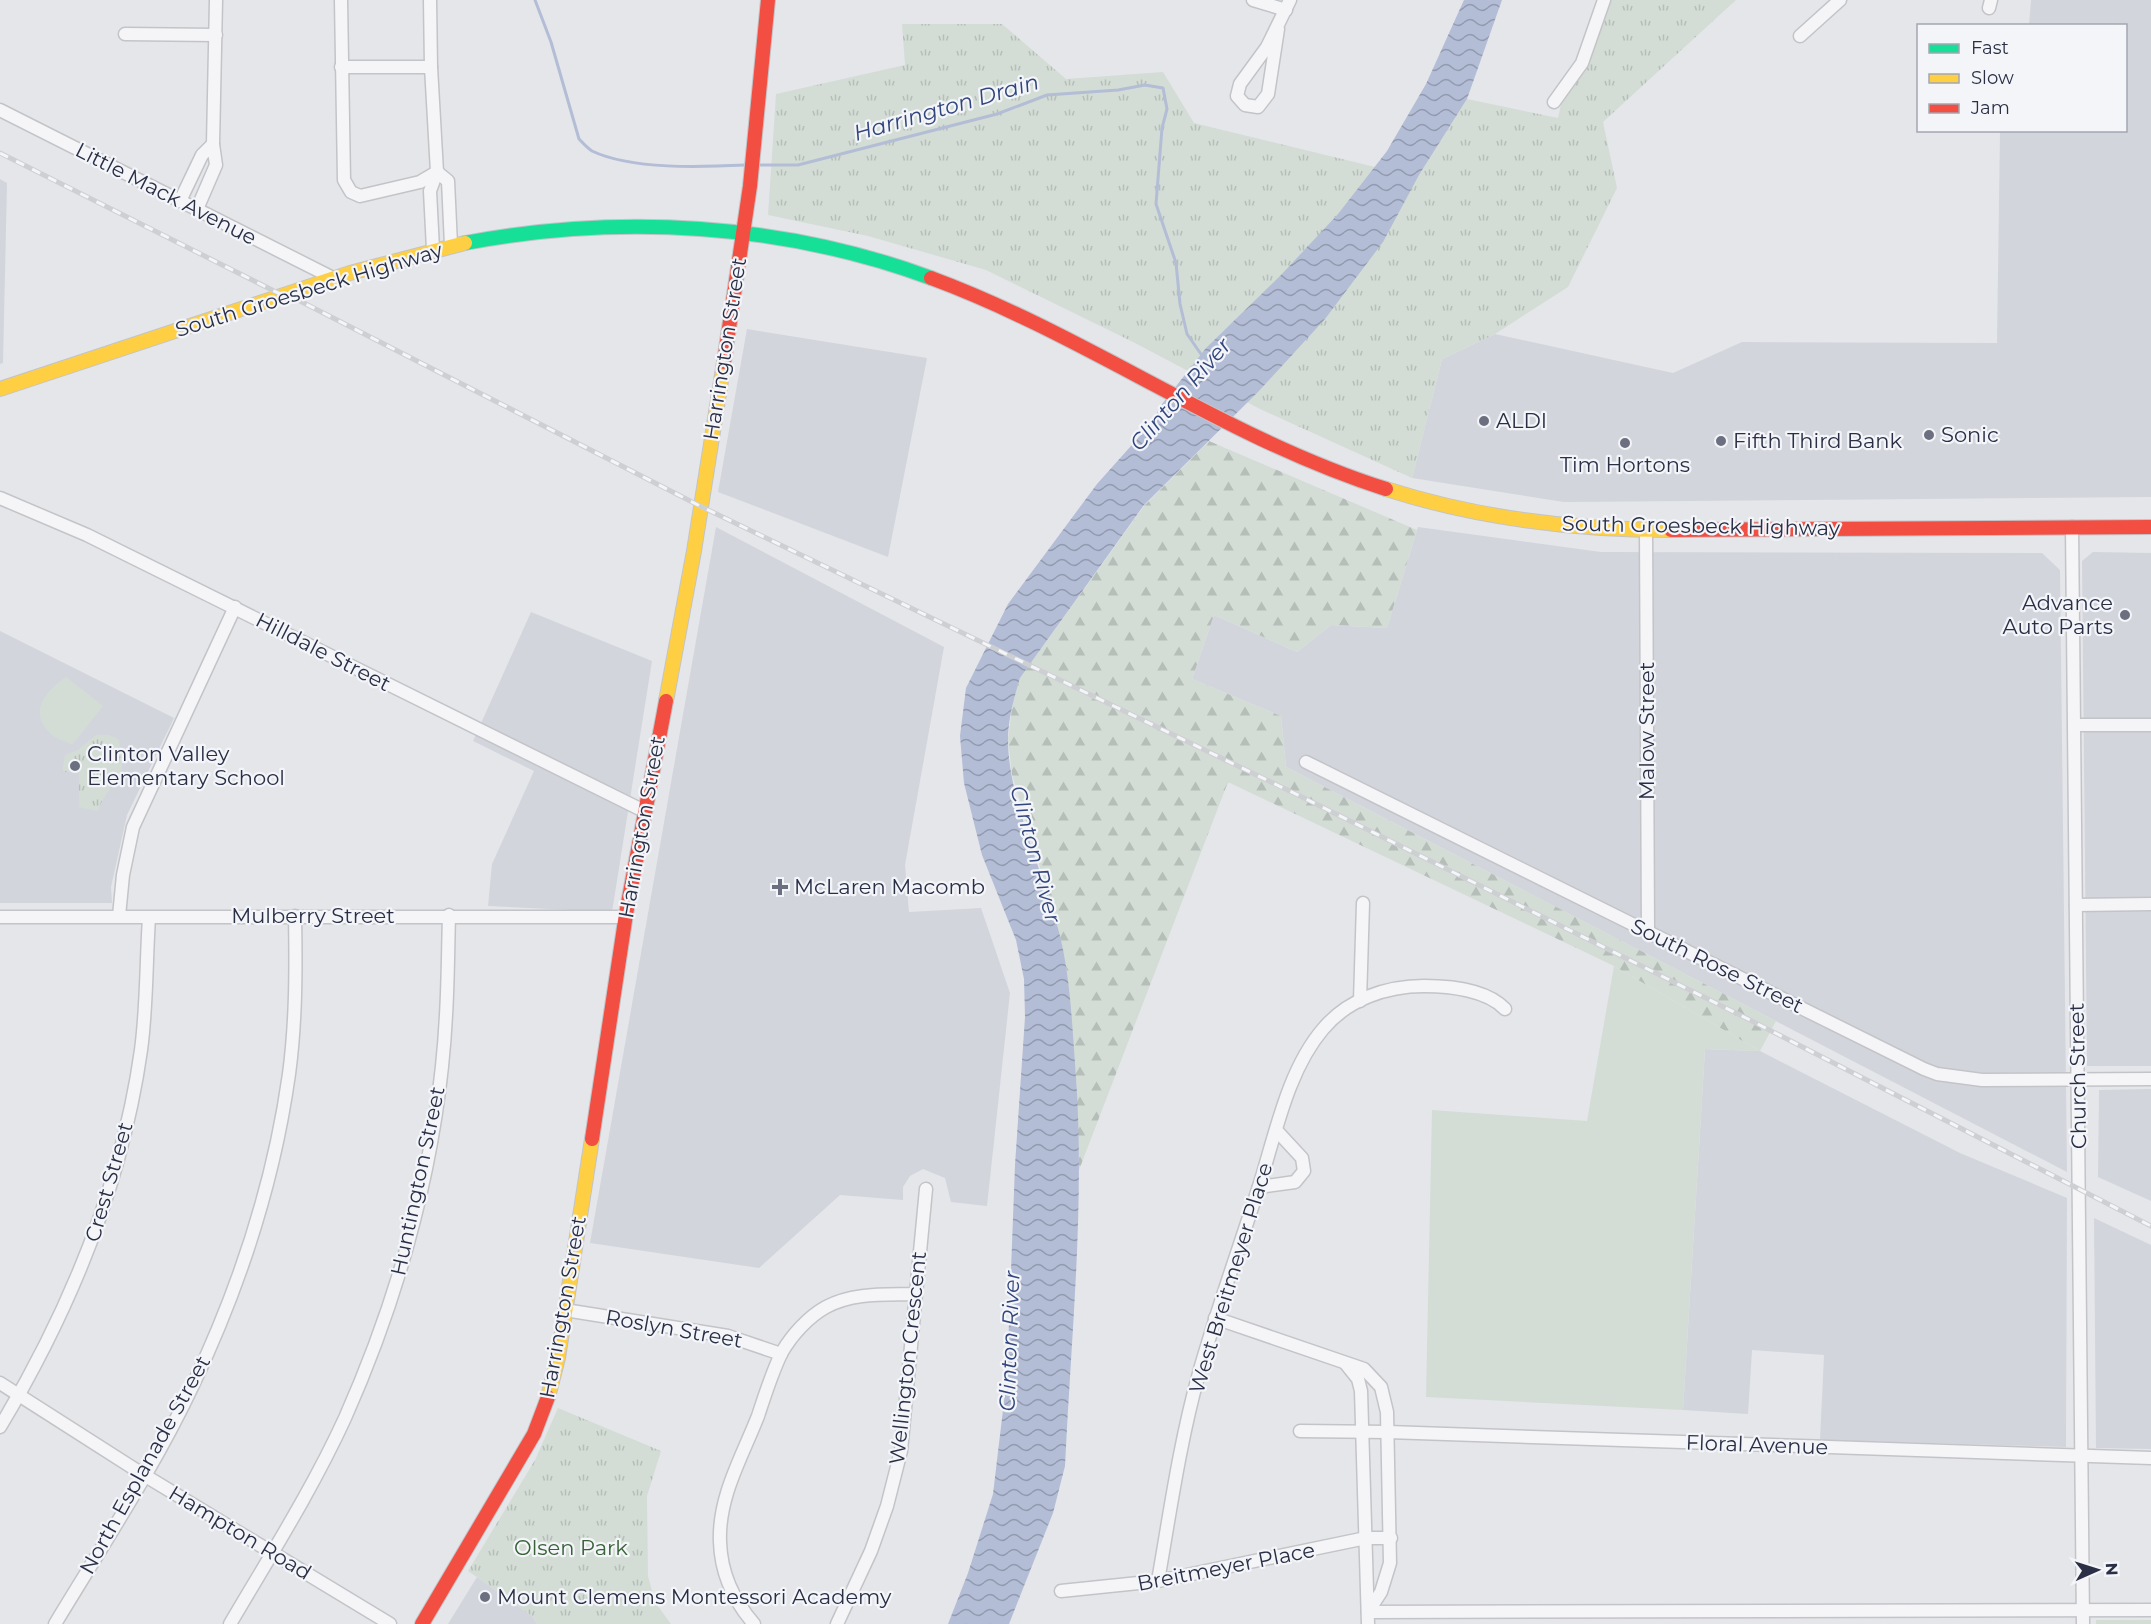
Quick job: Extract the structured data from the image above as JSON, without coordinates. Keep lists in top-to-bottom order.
{
  "streets": {
    "main road": ["South Groesbeck Highway", "Harrington Street"],
    "street": [
      "Little Mack Avenue",
      "Hilldale Street",
      "Malow Street",
      "Mulberry Street",
      "South Rose Street",
      "Church Street",
      "Huntington Street",
      "Crest Street",
      "West Breitmeyer Place",
      "Roslyn Street",
      "Wellington Crescent",
      "Floral Avenue",
      "North Esplanade Street",
      "Hampton Road",
      "Breitmeyer Place"
    ]
  },
  "crossings": [
    ["Little Mack Avenue", "South Groesbeck Highway"],
    ["South Groesbeck Highway", "Harrington Street"],
    ["South Groesbeck Highway", "Malow Street"],
    ["South Groesbeck Highway", "Church Street"],
    ["Harrington Street", "Hilldale Street"],
    ["Harrington Street", "Mulberry Street"],
    ["Harrington Street", "Roslyn Street"],
    ["Malow Street", "South Rose Street"],
    ["Mulberry Street", "Huntington Street"],
    ["Mulberry Street", "Crest Street"],
    ["Mulberry Street", "North Esplanade Street"],
    ["South Rose Street", "Church Street"],
    ["Church Street", "Floral Avenue"],
    ["Huntington Street", "Hampton Road"],
    ["Crest Street", "Hampton Road"],
    ["West Breitmeyer Place", "Breitmeyer Place"],
    ["North Esplanade Street", "Hampton Road"]
  ],
  "water": ["Harrington Drain", "Clinton River"],
  "parks": ["Olsen Park"],
  "places": {
    "other": [
      "ALDI",
      "Sonic",
      "Fifth Third Bank",
      "Tim Hortons",
      "Advance Auto Parts",
      "Clinton Valley Elementary School",
      "Mount Clemens Montessori Academy"
    ],
    "health": ["McLaren Macomb"]
  },
  "legend": ["Fast", "Slow", "Jam"],
  "north": "right"
}
